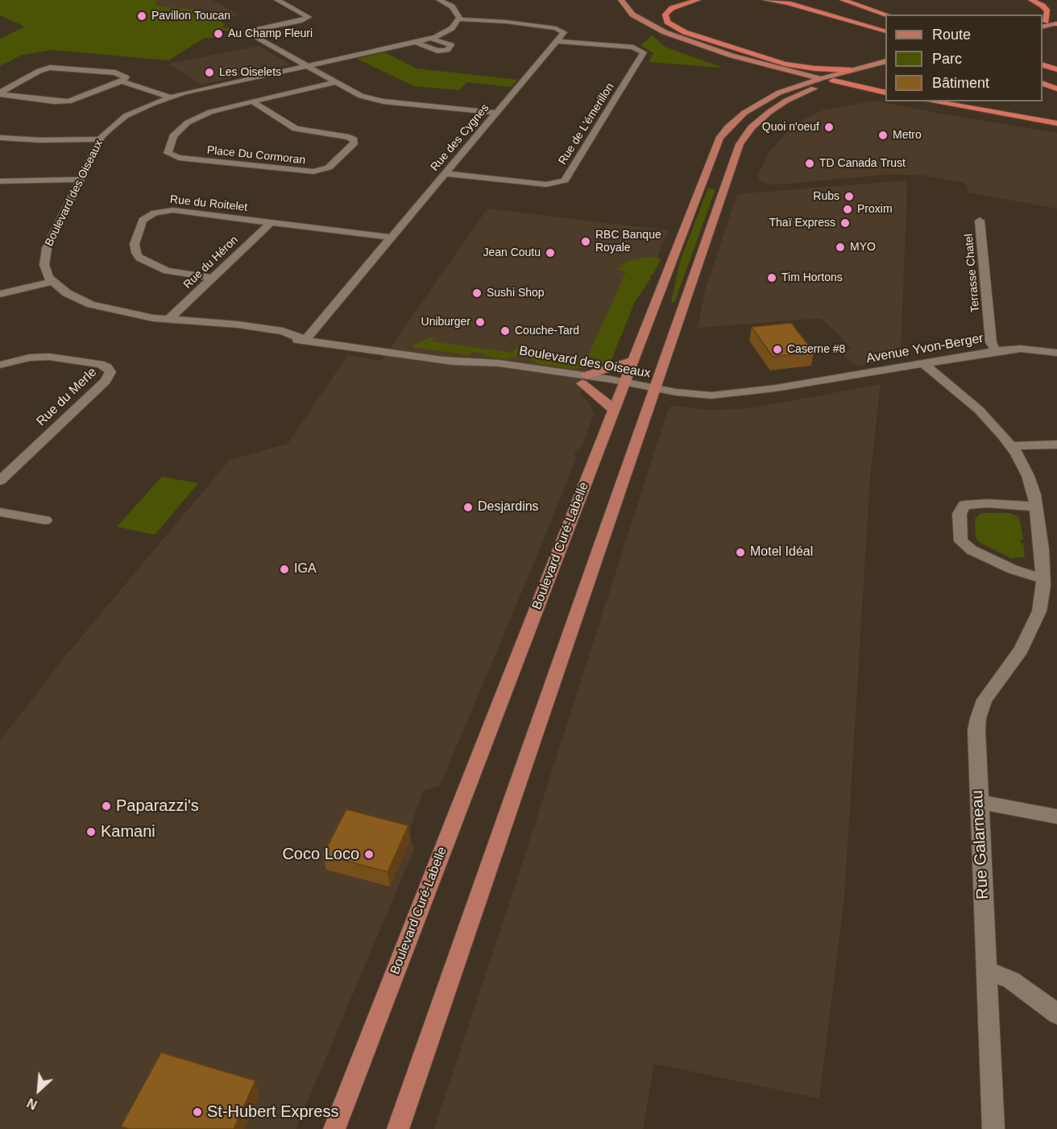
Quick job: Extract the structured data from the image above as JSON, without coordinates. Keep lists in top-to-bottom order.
{
  "streets": {
    "main road": ["Boulevard Curé-Labelle"],
    "street": [
      "Rue de L'émerillon",
      "Rue des Cygnes",
      "Place Du Cormoran",
      "Boulevard des Oiseaux",
      "Rue du Roitelet",
      "Rue du Héron",
      "Terrasse Chatel",
      "Avenue Yvon-Berger",
      "Rue du Merle",
      "Rue Galarneau"
    ]
  },
  "crossings": [
    ["Rue de L'émerillon", "Rue des Cygnes"],
    ["Rue des Cygnes", "Boulevard des Oiseaux"],
    ["Rue des Cygnes", "Rue du Roitelet"],
    ["Boulevard des Oiseaux", "Rue du Héron"],
    ["Boulevard des Oiseaux", "Avenue Yvon-Berger"],
    ["Boulevard des Oiseaux", "Boulevard Curé-Labelle"],
    ["Rue du Roitelet", "Rue du Héron"],
    ["Terrasse Chatel", "Avenue Yvon-Berger"],
    ["Avenue Yvon-Berger", "Rue Galarneau"]
  ],
  "places": [
    "Pavillon Toucan",
    "Au Champ Fleuri",
    "Les Oiselets",
    "Quoi n'oeuf",
    "Metro",
    "TD Canada Trust",
    "Rubs",
    "Proxim",
    "Thaï Express",
    "RBC Banque Royale",
    "MYO",
    "Jean Coutu",
    "Tim Hortons",
    "Sushi Shop",
    "Uniburger",
    "Couche-Tard",
    "Caserne #8",
    "Desjardins",
    "Motel Idéal",
    "IGA",
    "Paparazzi's",
    "Kamani",
    "Coco Loco",
    "St-Hubert Express"
  ],
  "legend": ["Route", "Parc", "Bâtiment"],
  "north": "bottom left"
}
